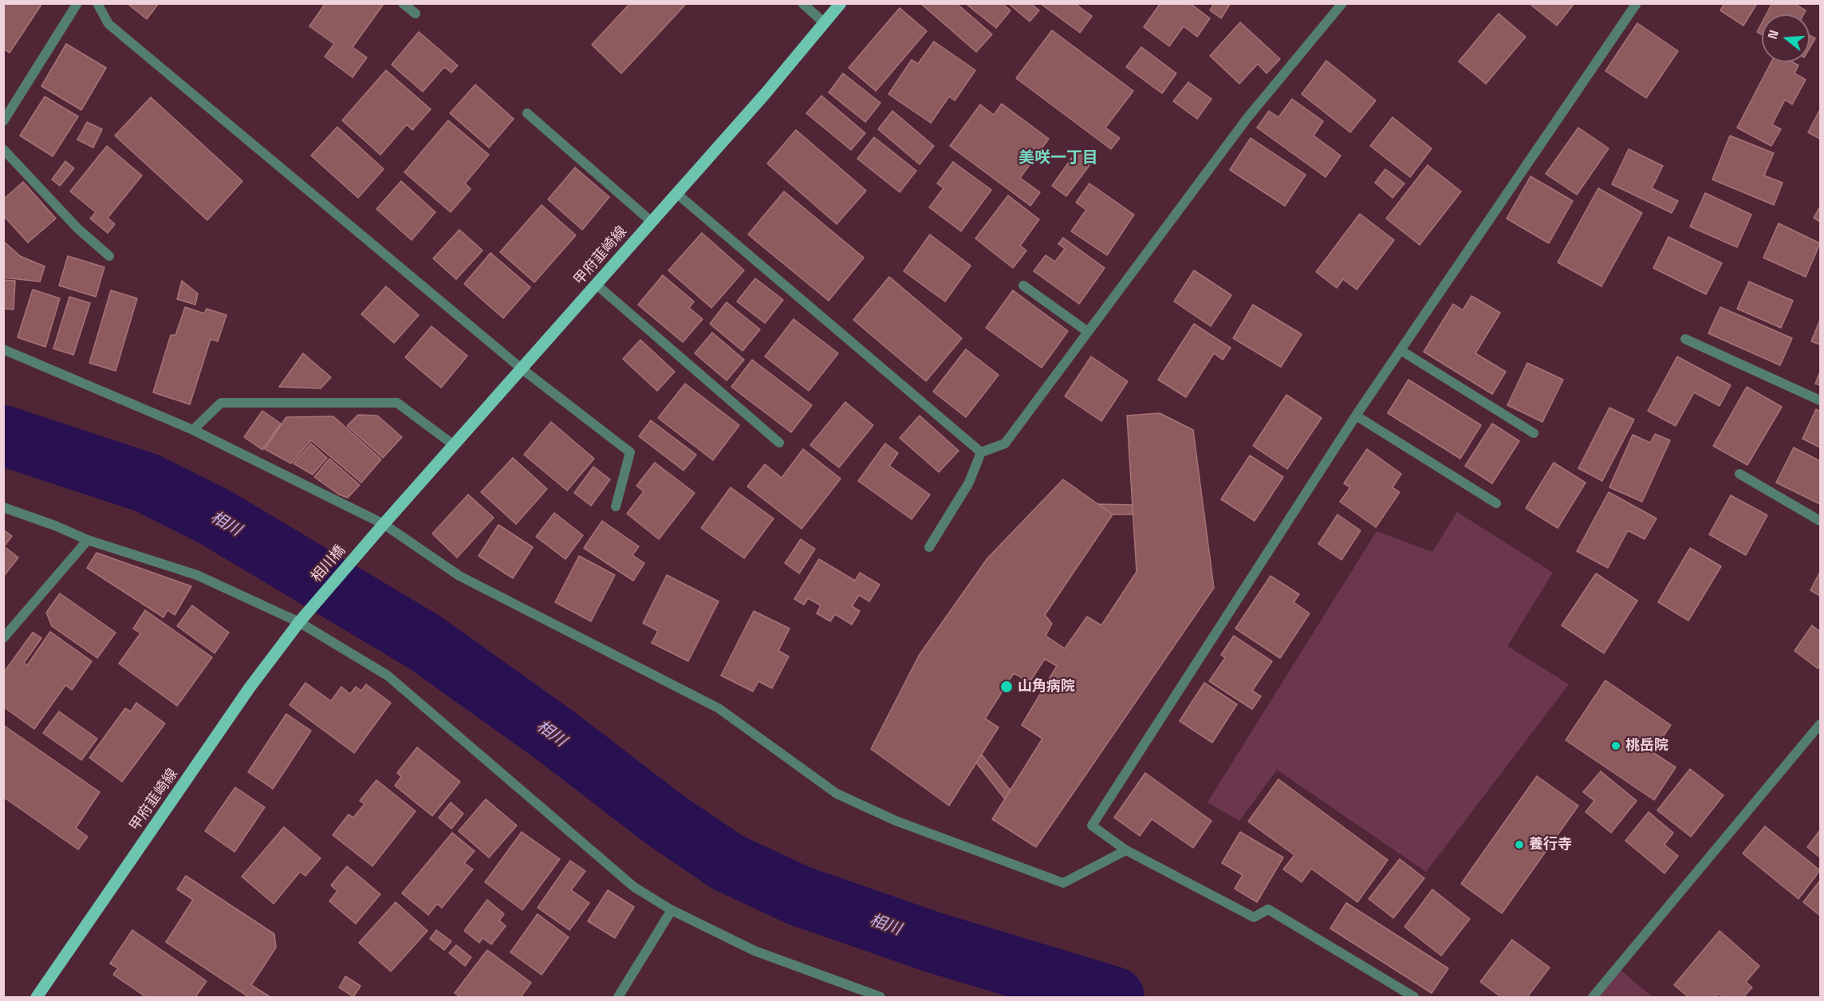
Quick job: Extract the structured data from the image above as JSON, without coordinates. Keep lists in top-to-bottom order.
{
  "streets": {
    "main road": ["甲府韮崎線", "相川橋"]
  },
  "crossings": [
    ["甲府韮崎線", "相川橋"]
  ],
  "districts": ["美咲一丁目"],
  "water": ["相川"],
  "places": ["山角病院", "桃岳院", "養行寺"],
  "north": "left"
}
